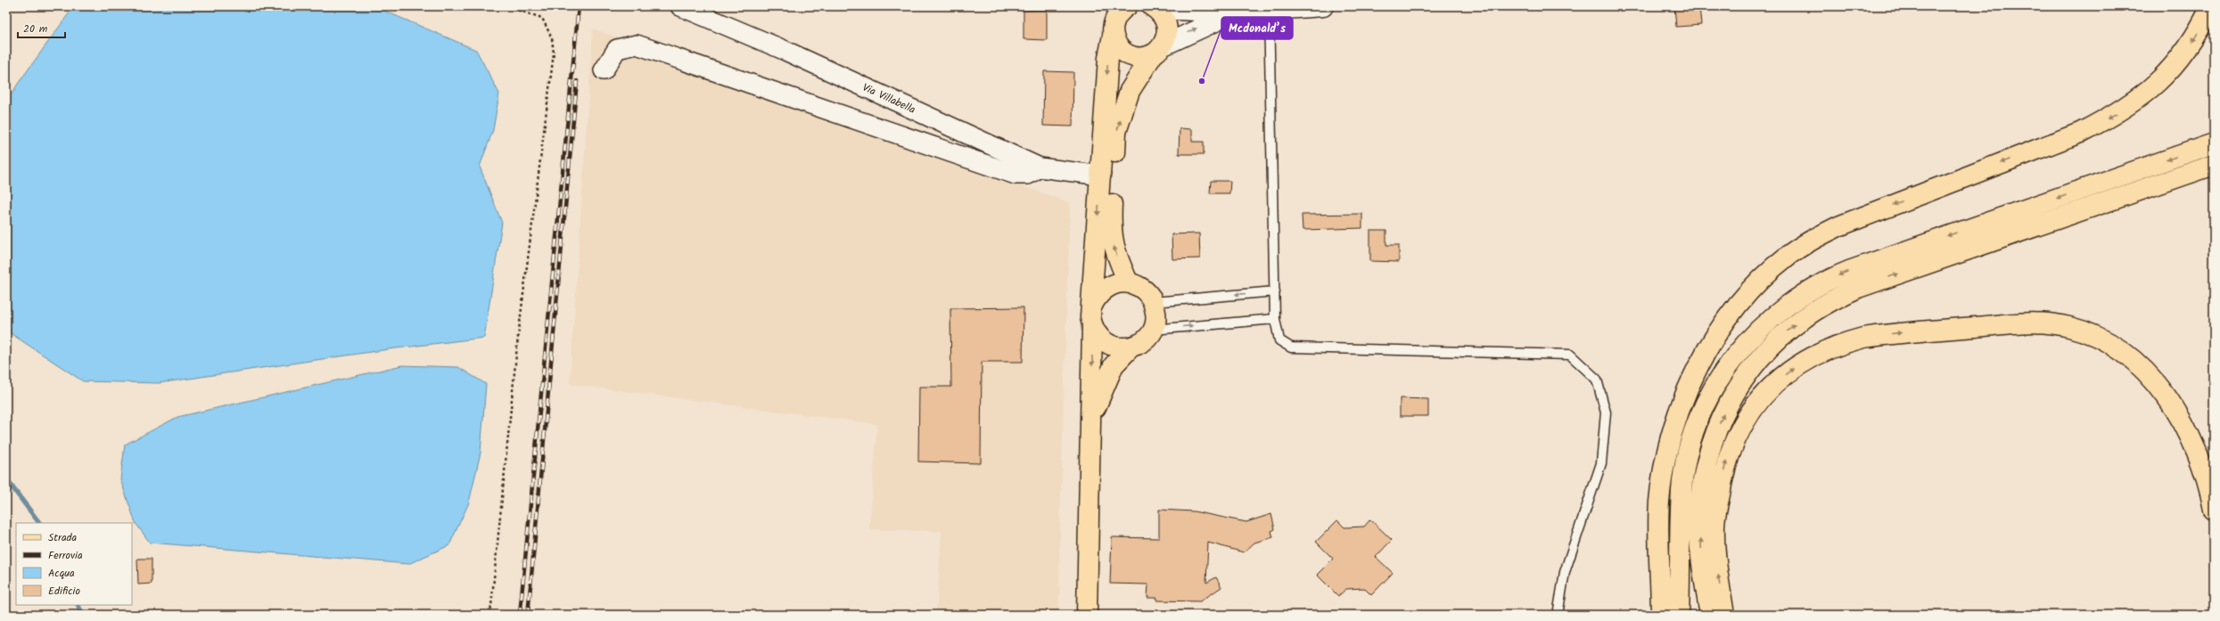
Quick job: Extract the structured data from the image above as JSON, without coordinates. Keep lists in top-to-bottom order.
{
  "streets": {
    "street": ["Via Villabella"]
  },
  "places": ["Mcdonald’s"],
  "legend": [
    "Strada",
    "Ferrovia",
    "Acqua",
    "Edificio"
  ],
  "scale_bar": "20 m"
}
